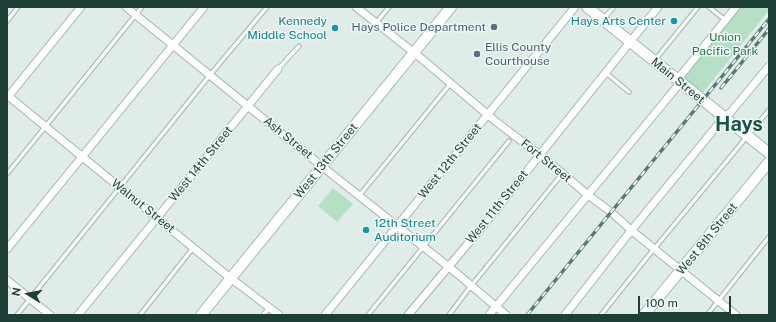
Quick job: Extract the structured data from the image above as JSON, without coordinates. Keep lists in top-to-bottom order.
{
  "streets": {
    "street": [
      "Main Street",
      "Ash Street",
      "West 13th Street",
      "West 12th Street",
      "Fort Street",
      "West 14th Street",
      "Walnut Street",
      "West 11th Street",
      "West 8th Street"
    ]
  },
  "crossings": [
    ["Main Street", "West 11th Street"],
    ["Ash Street", "West 13th Street"],
    ["Ash Street", "West 12th Street"],
    ["Ash Street", "West 14th Street"],
    ["Ash Street", "West 11th Street"],
    ["West 13th Street", "Fort Street"],
    ["West 13th Street", "Walnut Street"],
    ["West 12th Street", "Fort Street"],
    ["Fort Street", "West 11th Street"],
    ["Fort Street", "West 8th Street"],
    ["West 14th Street", "Walnut Street"]
  ],
  "districts": ["Hays"],
  "parks": ["Union Pacific Park"],
  "places": [
    "Hays Arts Center",
    "Hays Police Department",
    "Kennedy Middle School",
    "Ellis County Courthouse",
    "12th Street Auditorium"
  ],
  "scale_bar": "100 m",
  "north": "left"
}
